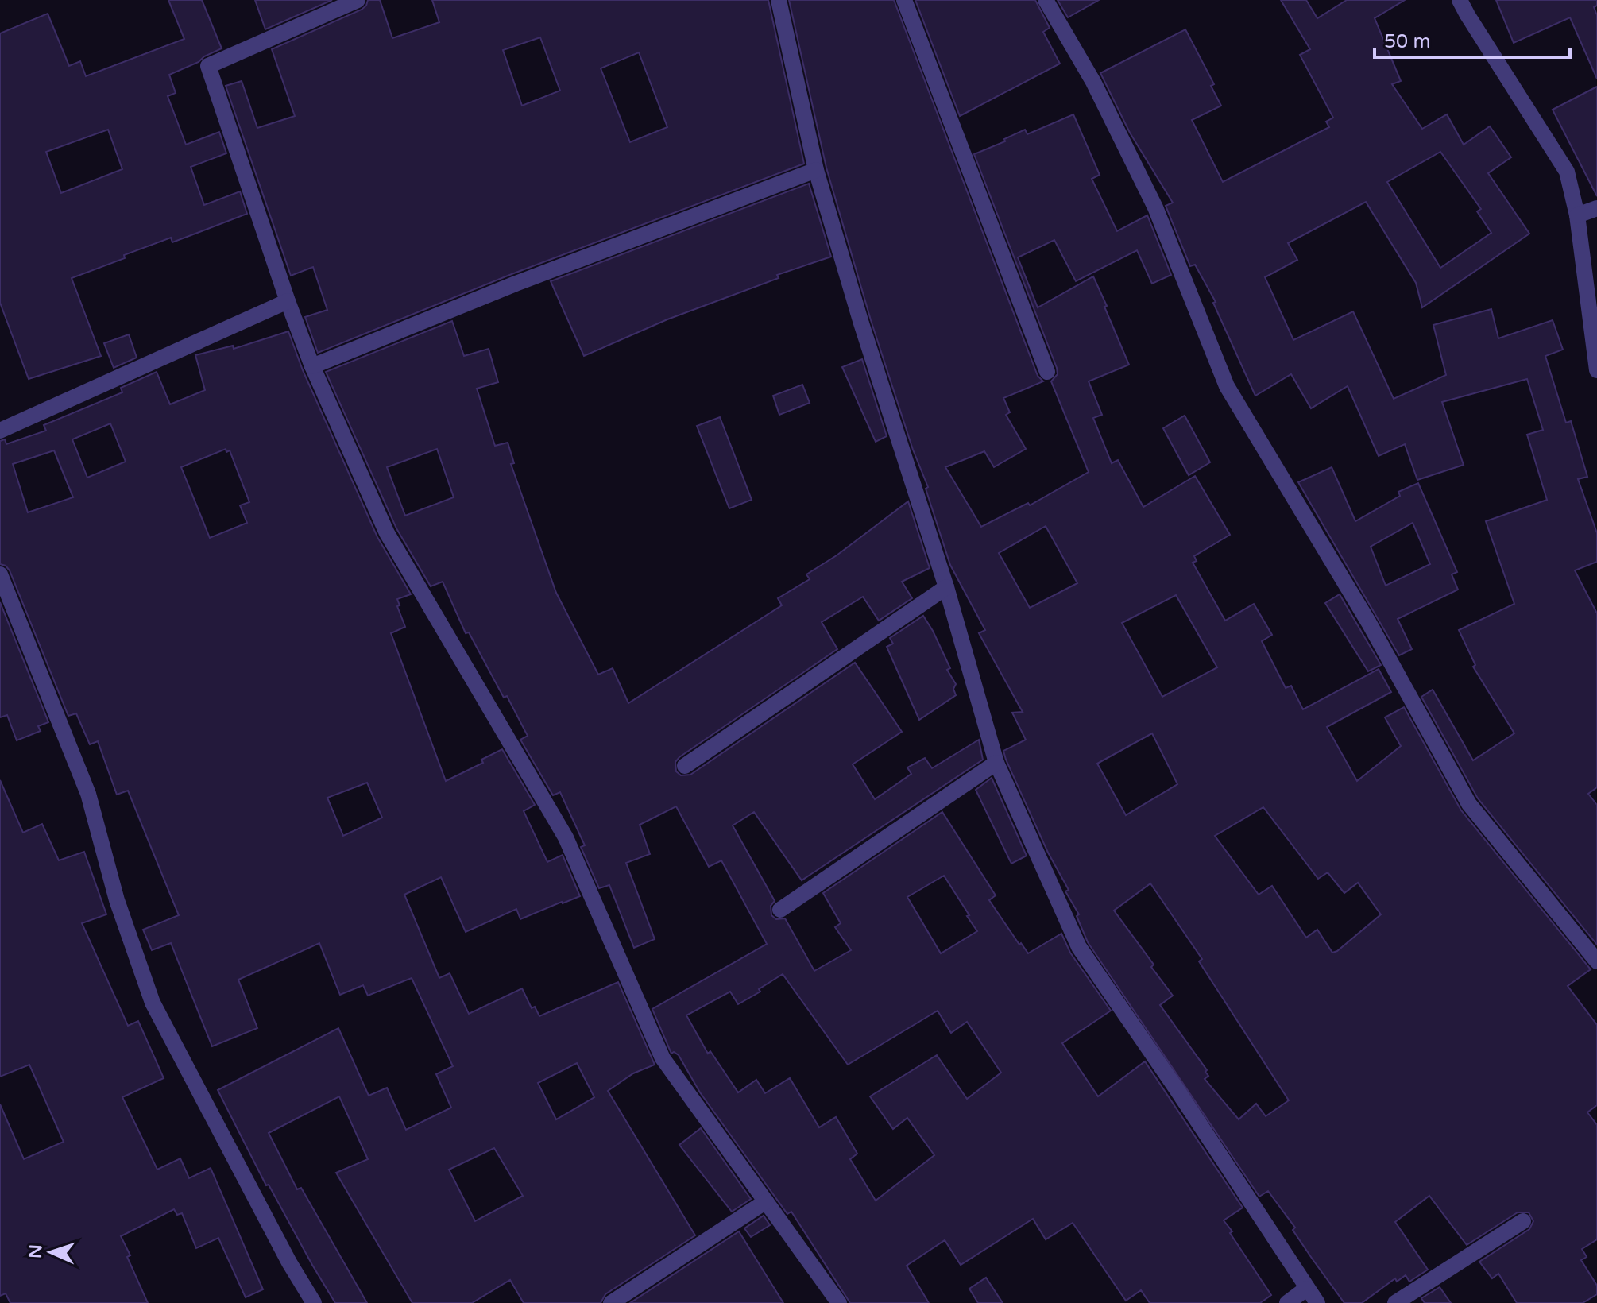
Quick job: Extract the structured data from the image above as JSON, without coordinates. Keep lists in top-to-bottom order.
{
  "scale_bar": "50 m",
  "north": "left"
}
